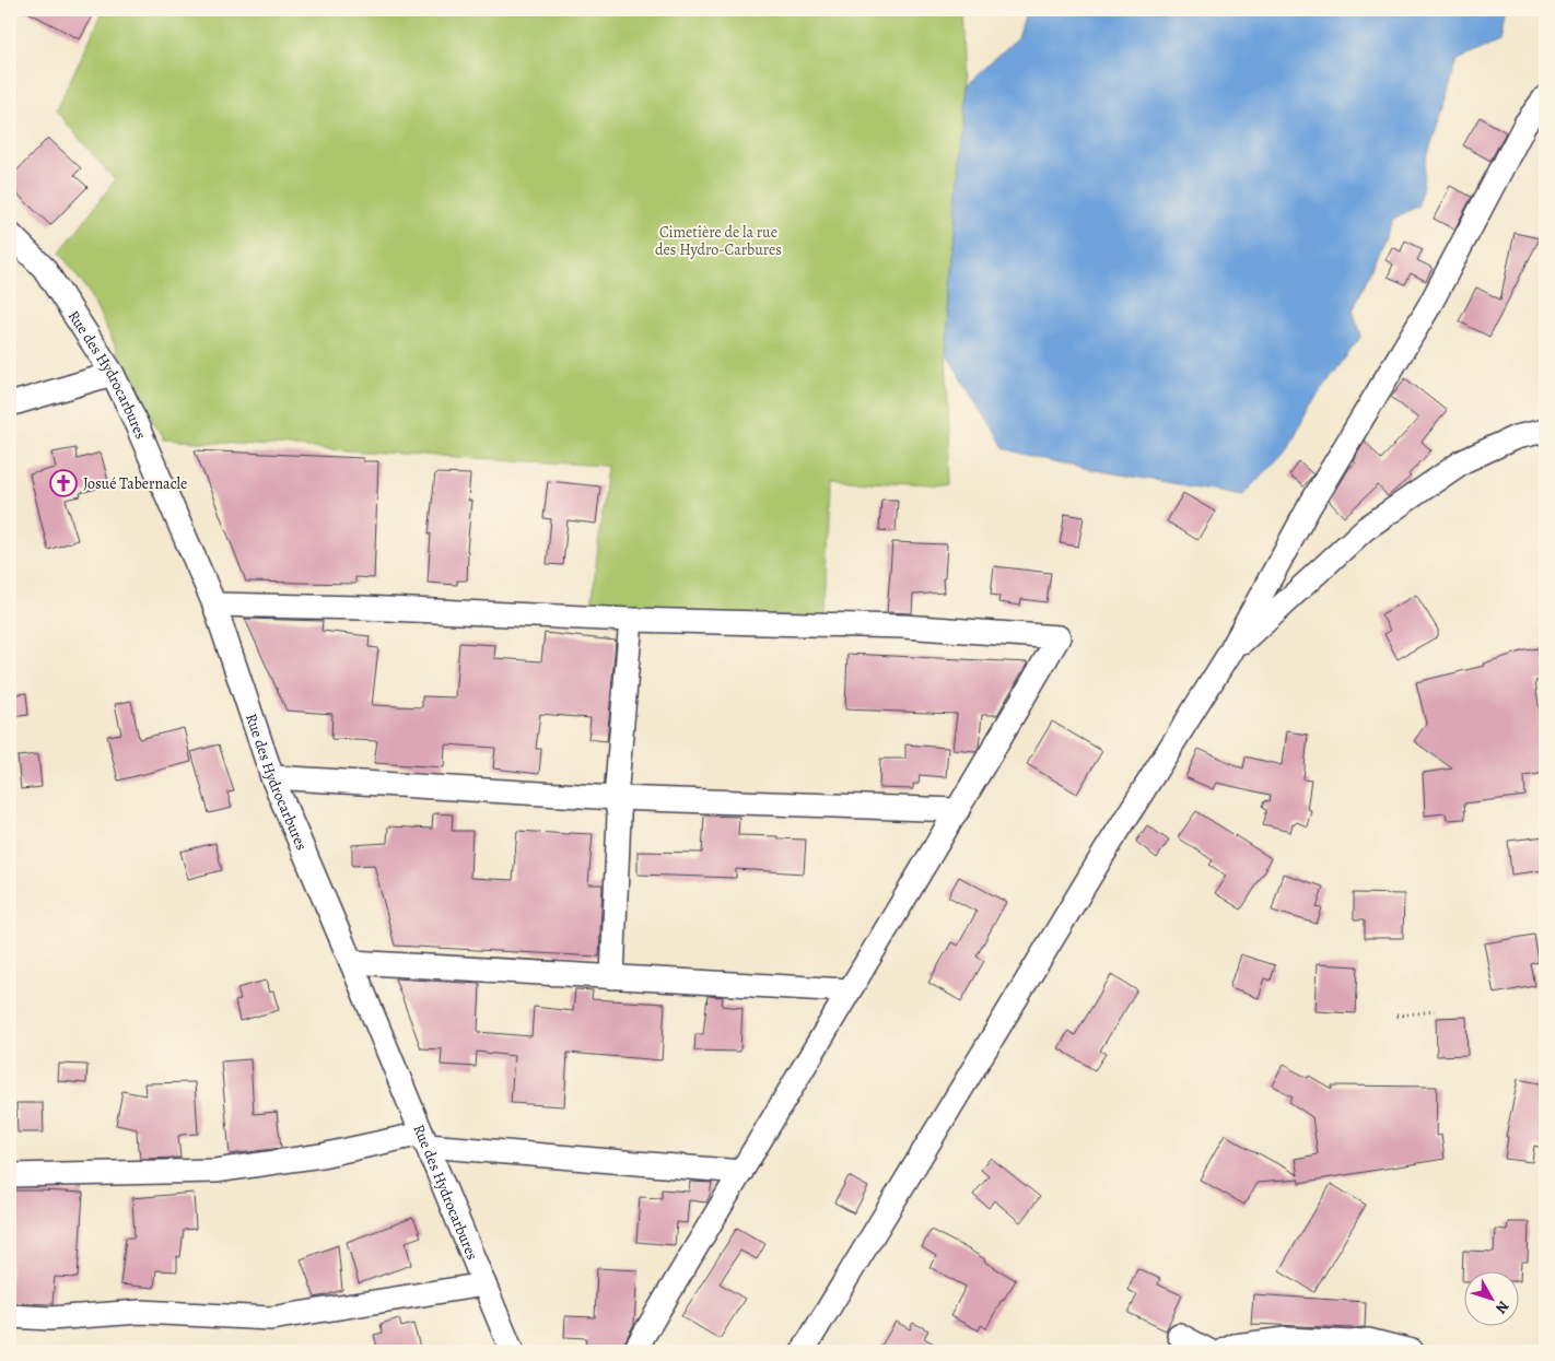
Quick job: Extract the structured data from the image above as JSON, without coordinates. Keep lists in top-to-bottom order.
{
  "streets": {
    "street": ["Rue des Hydrocarbures"]
  },
  "parks": ["Cimetière de la rue des Hydro-Carbures"],
  "places": {
    "church": ["Josué Tabernacle"]
  },
  "north": "bottom right"
}
